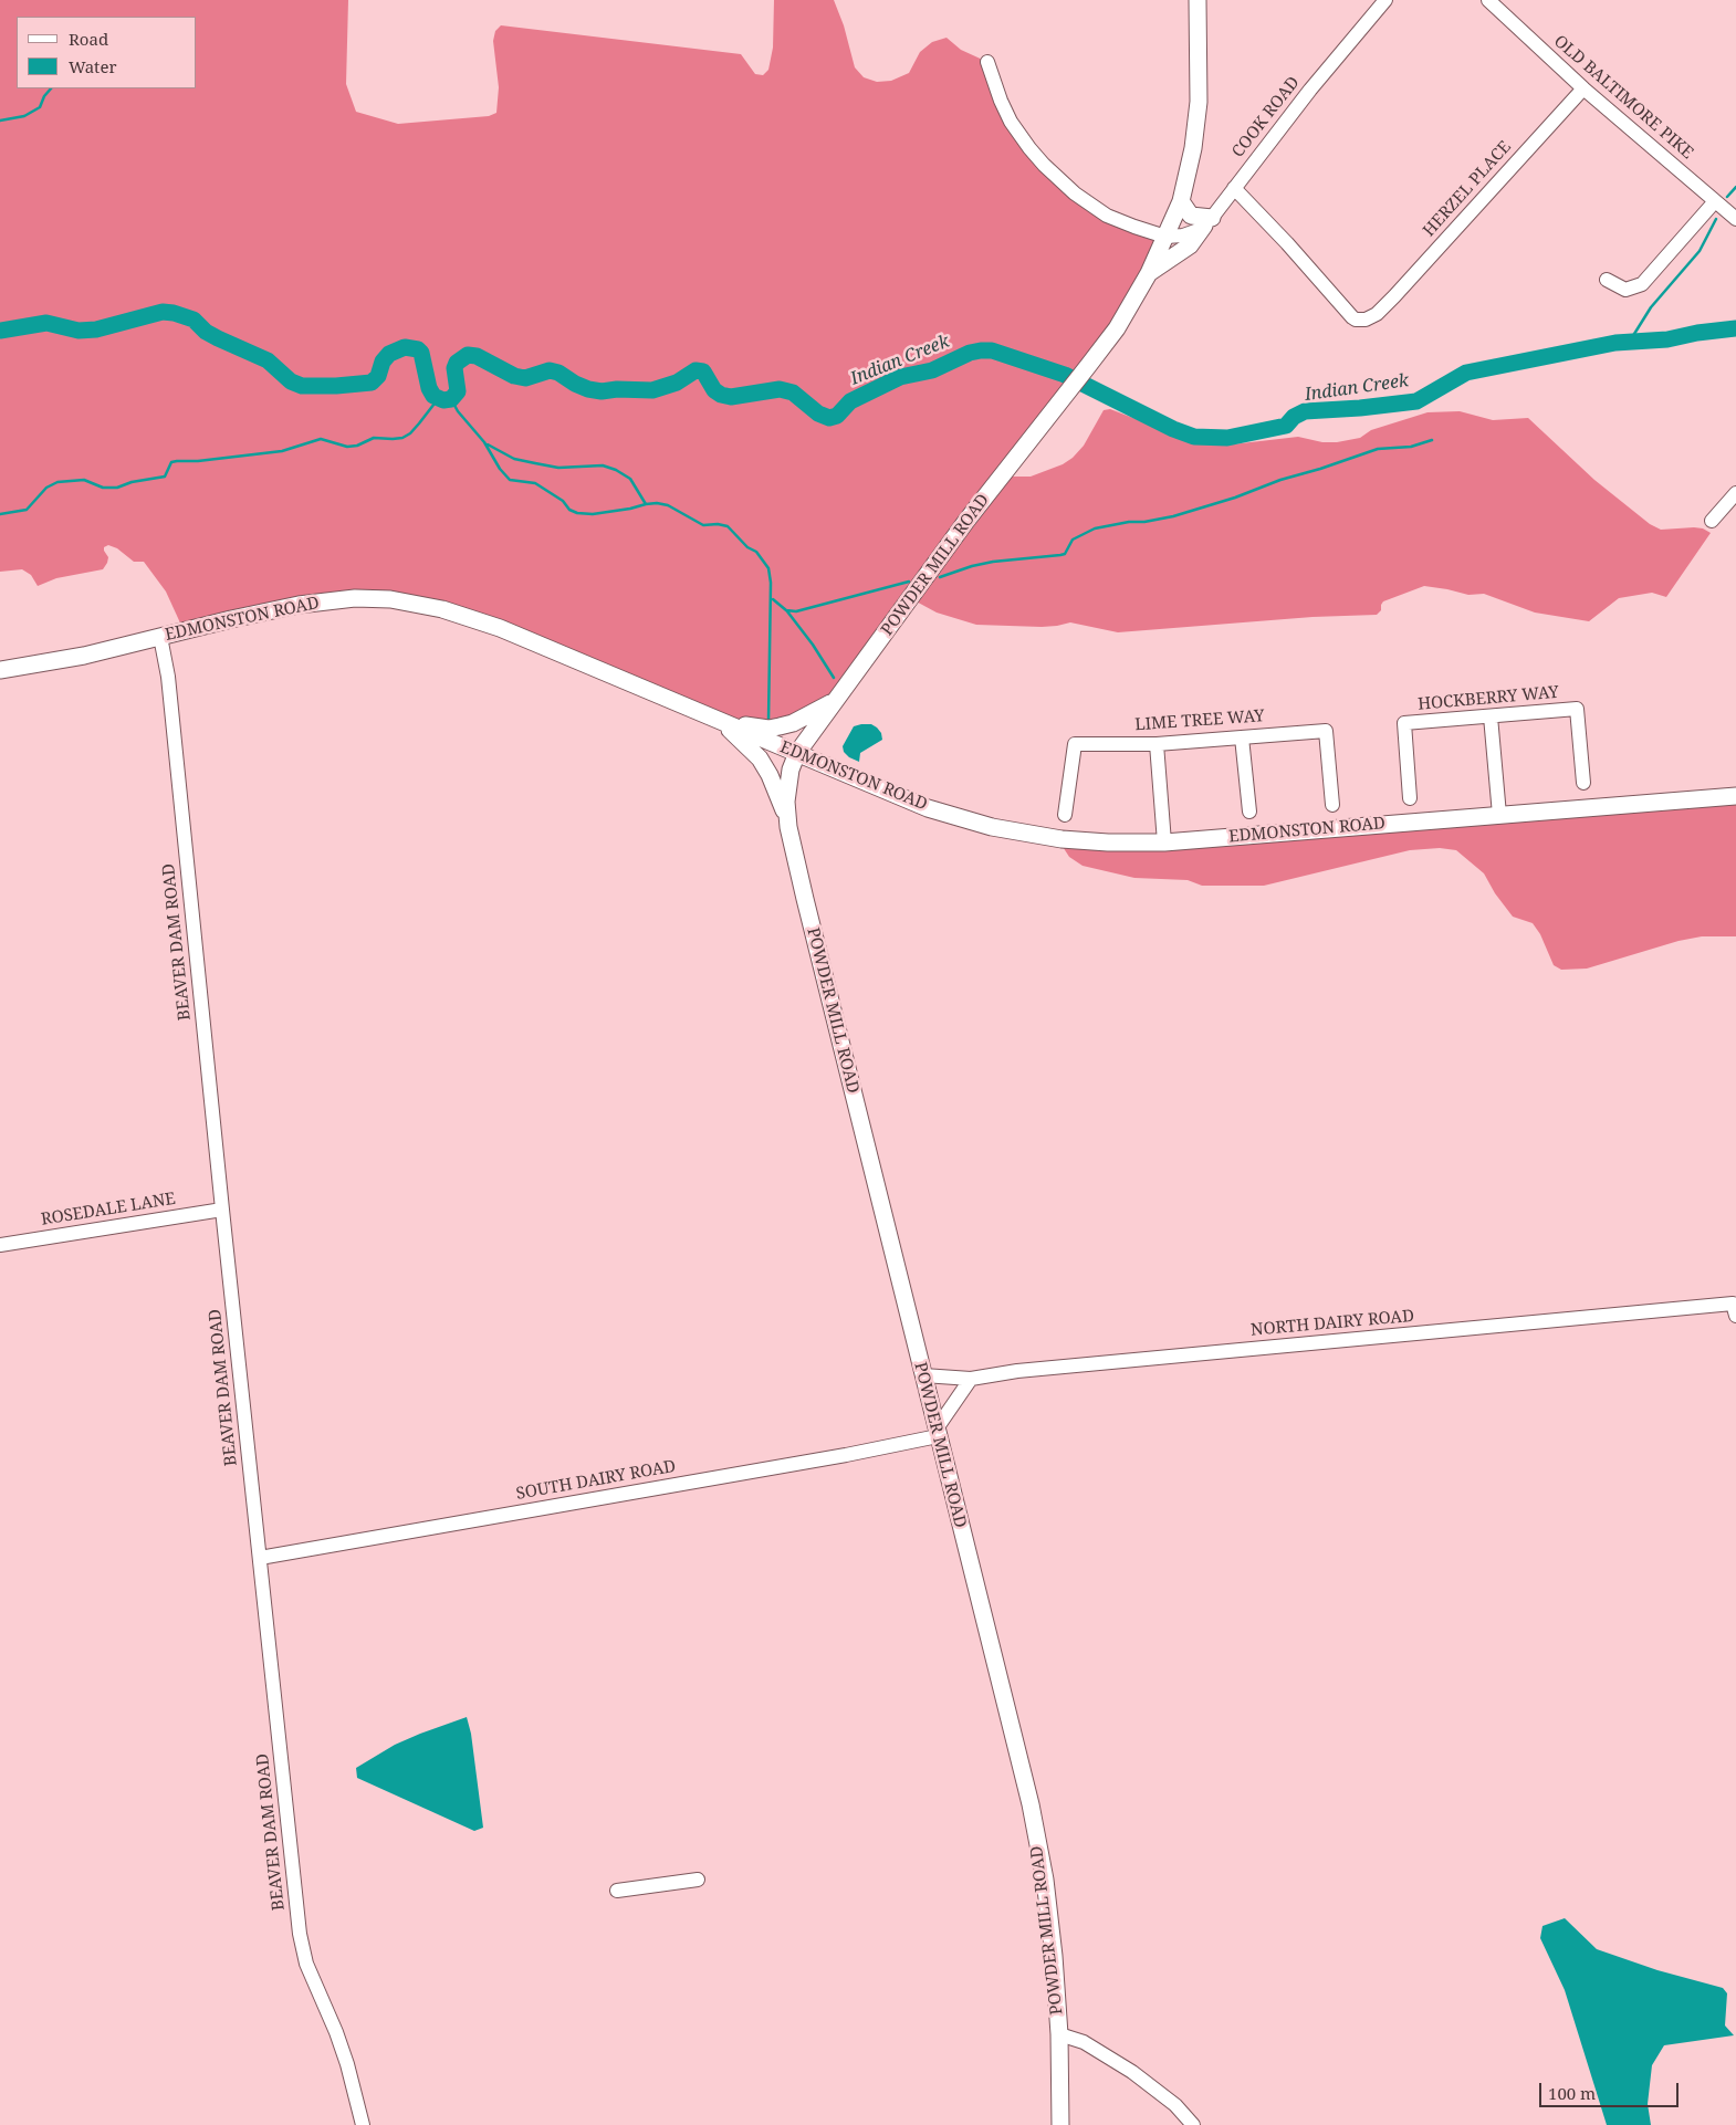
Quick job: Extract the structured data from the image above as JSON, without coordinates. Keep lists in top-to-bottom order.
{
  "streets": {
    "main road": ["POWDER MILL ROAD", "EDMONSTON ROAD"],
    "street": [
      "OLD BALTIMORE PIKE",
      "COOK ROAD",
      "HERZEL PLACE",
      "HOCKBERRY WAY",
      "LIME TREE WAY",
      "BEAVER DAM ROAD",
      "ROSEDALE LANE",
      "NORTH DAIRY ROAD",
      "SOUTH DAIRY ROAD"
    ]
  },
  "crossings": [
    ["OLD BALTIMORE PIKE", "HERZEL PLACE"],
    ["COOK ROAD", "HERZEL PLACE"],
    ["POWDER MILL ROAD", "EDMONSTON ROAD"],
    ["POWDER MILL ROAD", "NORTH DAIRY ROAD"],
    ["POWDER MILL ROAD", "SOUTH DAIRY ROAD"],
    ["EDMONSTON ROAD", "BEAVER DAM ROAD"],
    ["BEAVER DAM ROAD", "ROSEDALE LANE"],
    ["BEAVER DAM ROAD", "SOUTH DAIRY ROAD"]
  ],
  "water": ["Indian Creek"],
  "legend": ["Road", "Water"],
  "scale_bar": "100 m"
}
